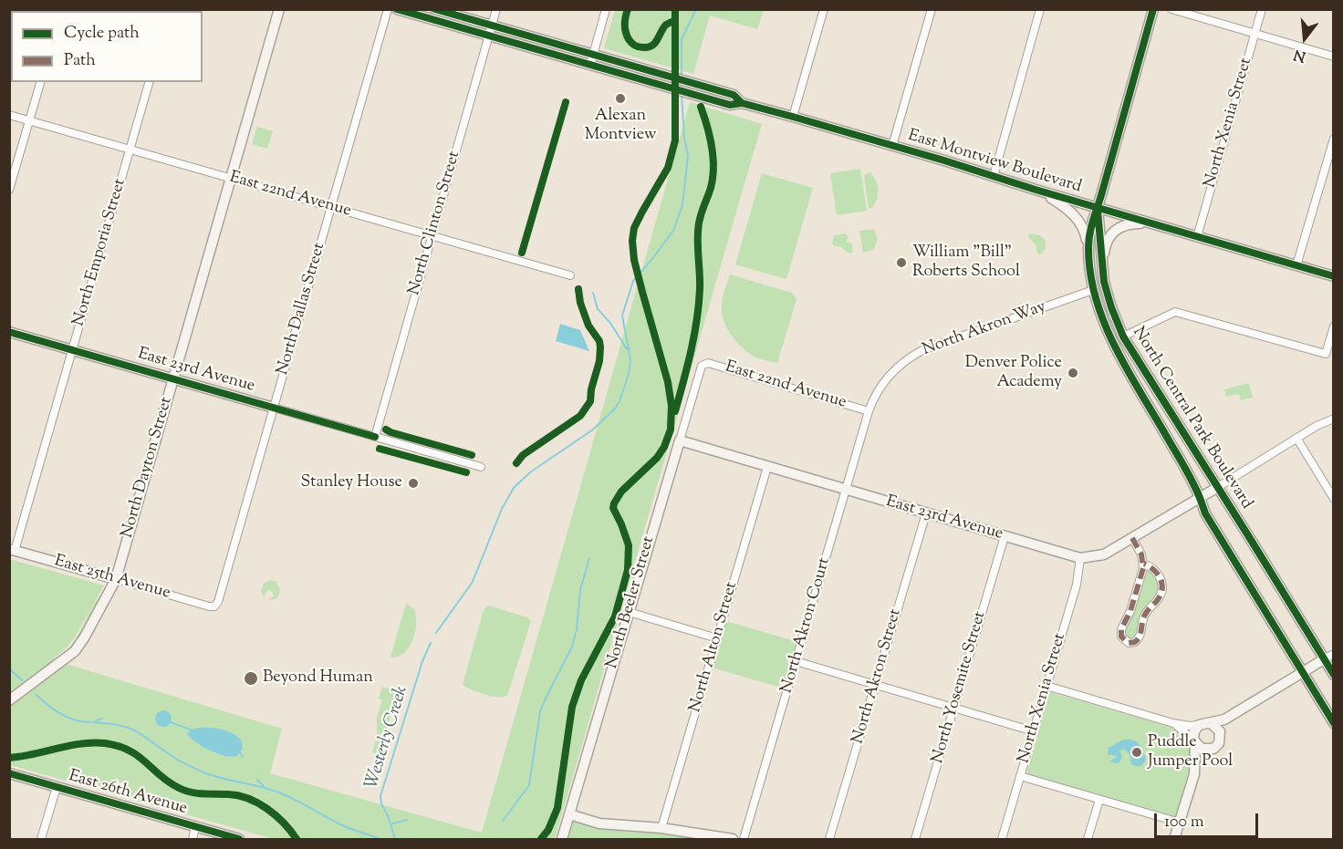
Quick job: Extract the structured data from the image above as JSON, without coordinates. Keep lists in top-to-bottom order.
{
  "streets": {
    "street": [
      "North Xenia Street",
      "East Montview Boulevard",
      "East 22nd Avenue",
      "North Clinton Street",
      "North Emporia Street",
      "North Dallas Street",
      "North Akron Way",
      "East 23rd Avenue",
      "North Central Park Boulevard",
      "North Dayton Street",
      "East 25th Avenue",
      "North Beeler Street",
      "North Akron Court",
      "North Alton Street",
      "North Akron Street",
      "North Yosemite Street",
      "East 26th Avenue"
    ]
  },
  "crossings": [
    ["North Xenia Street", "East Montview Boulevard"],
    ["North Xenia Street", "East 23rd Avenue"],
    ["East Montview Boulevard", "North Clinton Street"],
    ["East Montview Boulevard", "North Central Park Boulevard"],
    ["East 22nd Avenue", "North Clinton Street"],
    ["East 22nd Avenue", "North Emporia Street"],
    ["East 22nd Avenue", "North Dallas Street"],
    ["East 22nd Avenue", "North Akron Way"],
    ["East 22nd Avenue", "North Dayton Street"],
    ["East 22nd Avenue", "North Beeler Street"],
    ["East 22nd Avenue", "North Akron Court"],
    ["North Clinton Street", "East 23rd Avenue"],
    ["North Emporia Street", "East 23rd Avenue"],
    ["North Emporia Street", "East 25th Avenue"],
    ["North Dallas Street", "East 23rd Avenue"],
    ["North Dallas Street", "East 25th Avenue"],
    ["North Akron Way", "North Central Park Boulevard"],
    ["North Akron Way", "North Akron Court"],
    ["East 23rd Avenue", "North Central Park Boulevard"],
    ["East 23rd Avenue", "North Dayton Street"],
    ["East 23rd Avenue", "North Beeler Street"],
    ["East 23rd Avenue", "North Akron Court"],
    ["East 23rd Avenue", "North Alton Street"],
    ["East 23rd Avenue", "North Akron Street"],
    ["East 23rd Avenue", "North Yosemite Street"],
    ["North Dayton Street", "East 25th Avenue"]
  ],
  "water": ["Westerly Creek"],
  "places": [
    "Alexan Montview",
    "William \"Bill\" Roberts School",
    "Denver Police Academy",
    "Stanley House",
    "Beyond Human",
    "Puddle Jumper Pool"
  ],
  "legend": ["Cycle path", "Path"],
  "scale_bar": "100 m",
  "north": "bottom"
}
